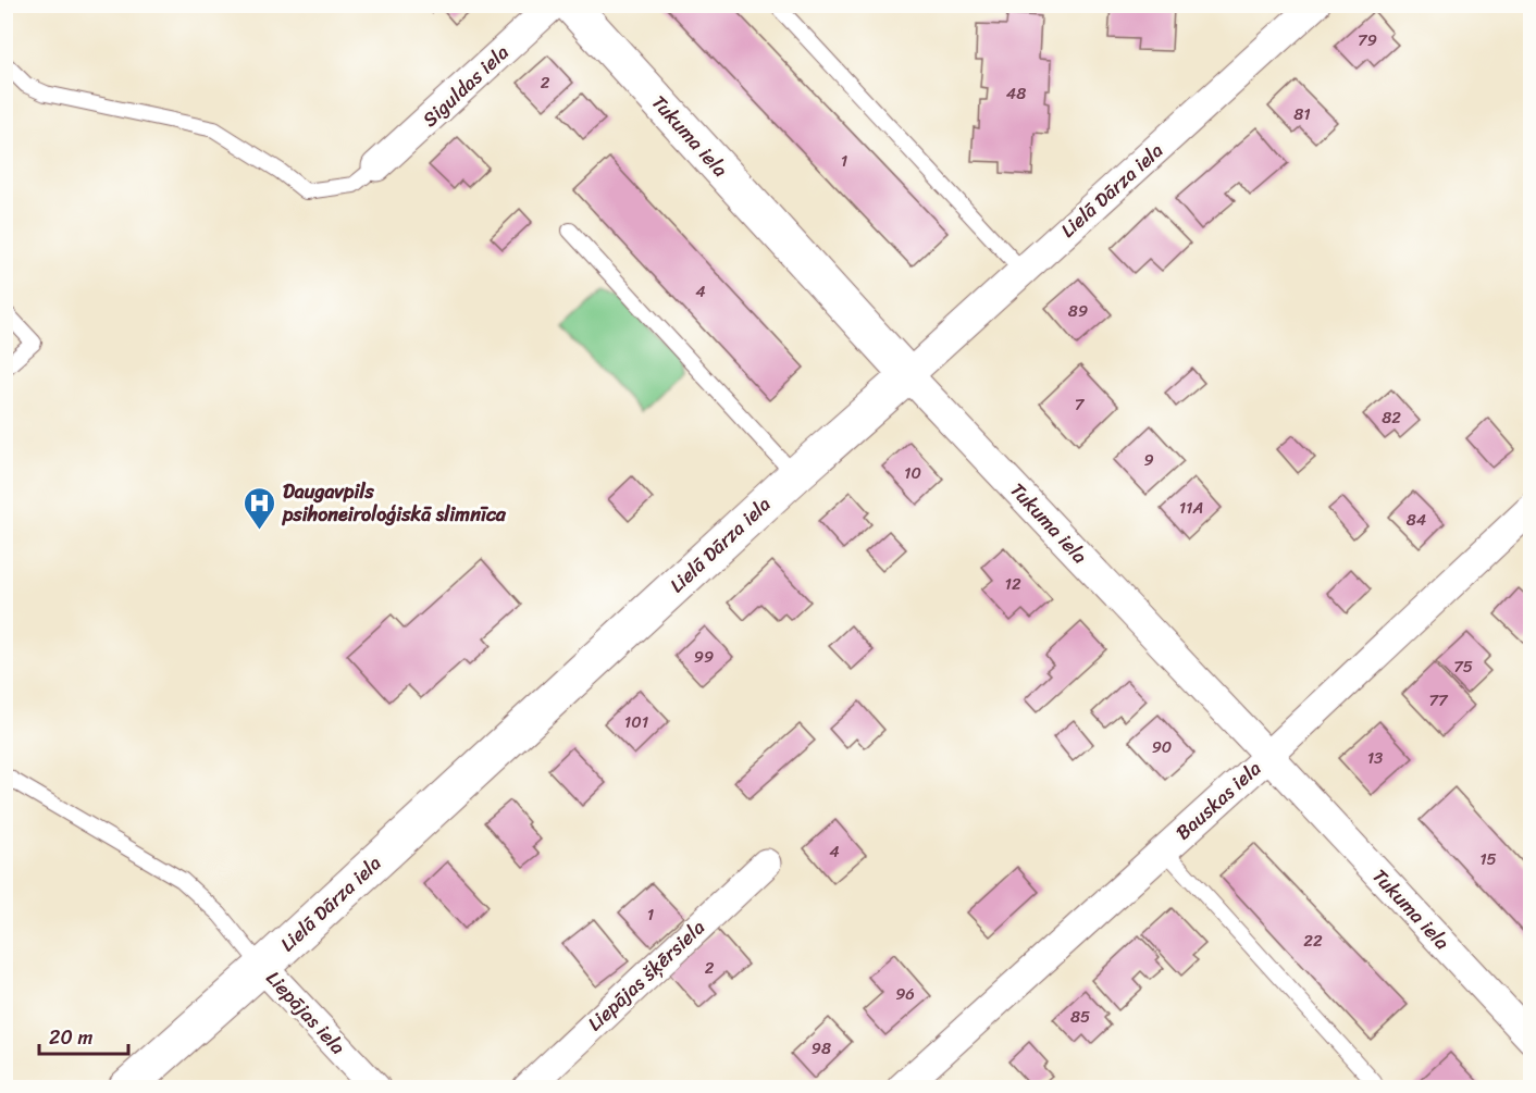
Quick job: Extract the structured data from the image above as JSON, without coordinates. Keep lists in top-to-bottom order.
{
  "streets": {
    "street": [
      "Siguldas iela",
      "Tukuma iela",
      "Lielā Dārza iela",
      "Bauskas iela",
      "Liepājas šķērsiela",
      "Liepājas iela"
    ]
  },
  "crossings": [
    ["Tukuma iela", "Lielā Dārza iela"],
    ["Tukuma iela", "Bauskas iela"],
    ["Lielā Dārza iela", "Liepājas iela"]
  ],
  "places": {
    "hospital": ["Daugavpils psihoneiroloģiskā slimnīca"]
  },
  "house_numbers": [
    "79",
    "2",
    "48",
    "81",
    "1",
    "4",
    "89",
    "7",
    "82",
    "9",
    "10",
    "11A",
    "84",
    "12",
    "99",
    "75",
    "77",
    "101",
    "90",
    "13",
    "4",
    "15",
    "1",
    "22",
    "2",
    "96",
    "85",
    "98"
  ],
  "scale_bar": "20 m"
}
